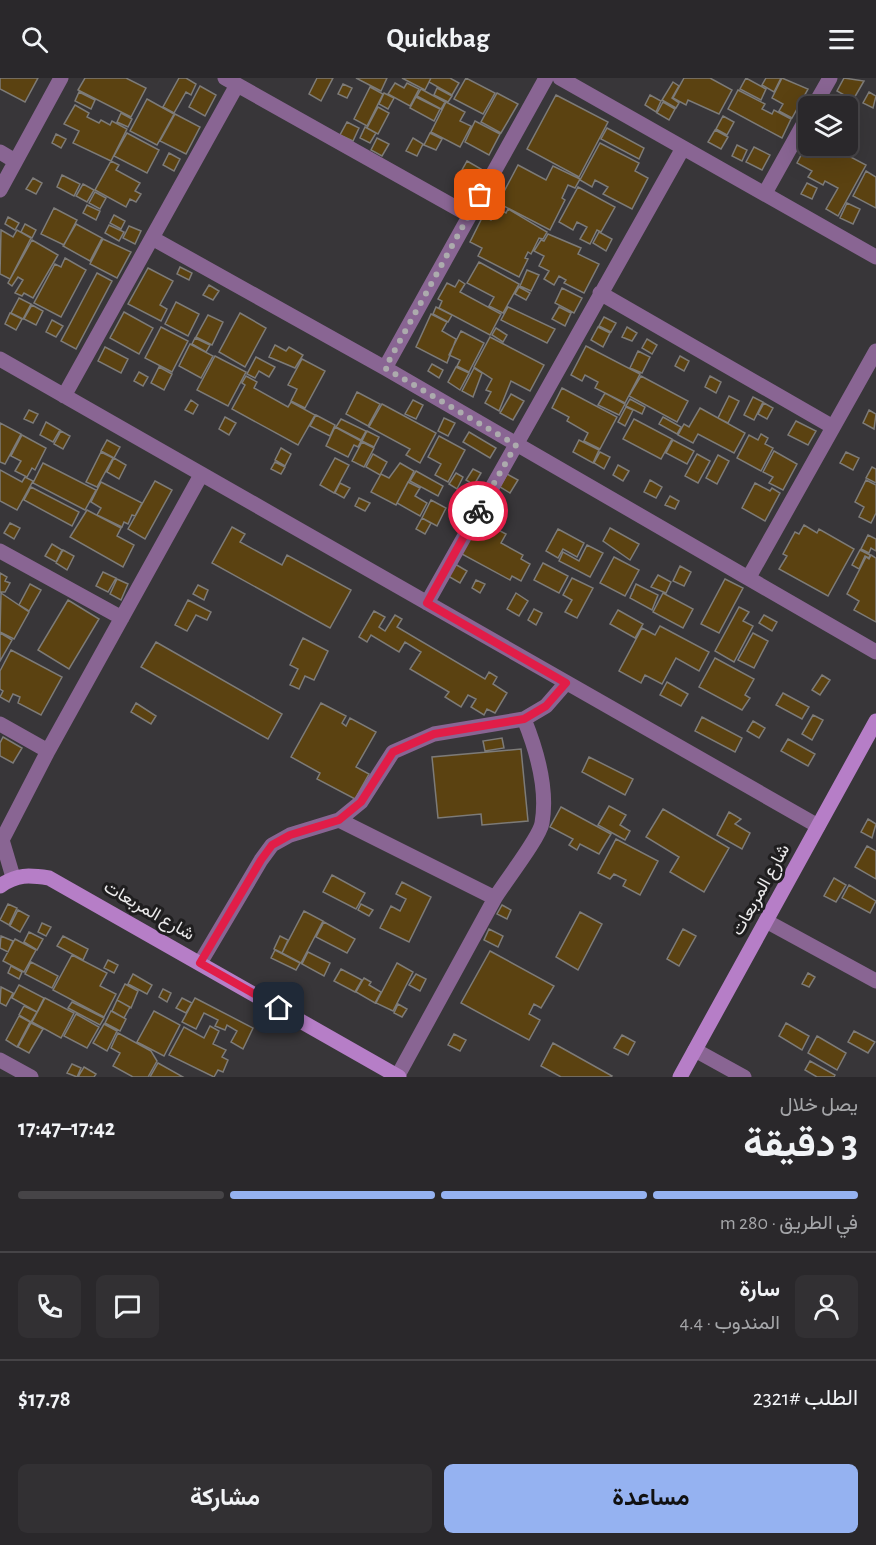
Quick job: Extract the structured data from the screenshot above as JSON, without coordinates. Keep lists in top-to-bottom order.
{
  "streets": {
    "street": ["شارع المربعات"]
  },
  "page": {
    "header": "Quickbag",
    "heading": ["3 دقيقة", "يصل خلال", "17:42–17:47"],
    "panel": [
      "سارة",
      "المندوب · 4.4",
      "الطلب #2321",
      "$17.78"
    ],
    "bar": "في الطريق · 280 m",
    "buttons": ["مساعدة", "مشاركة"]
  }
}
